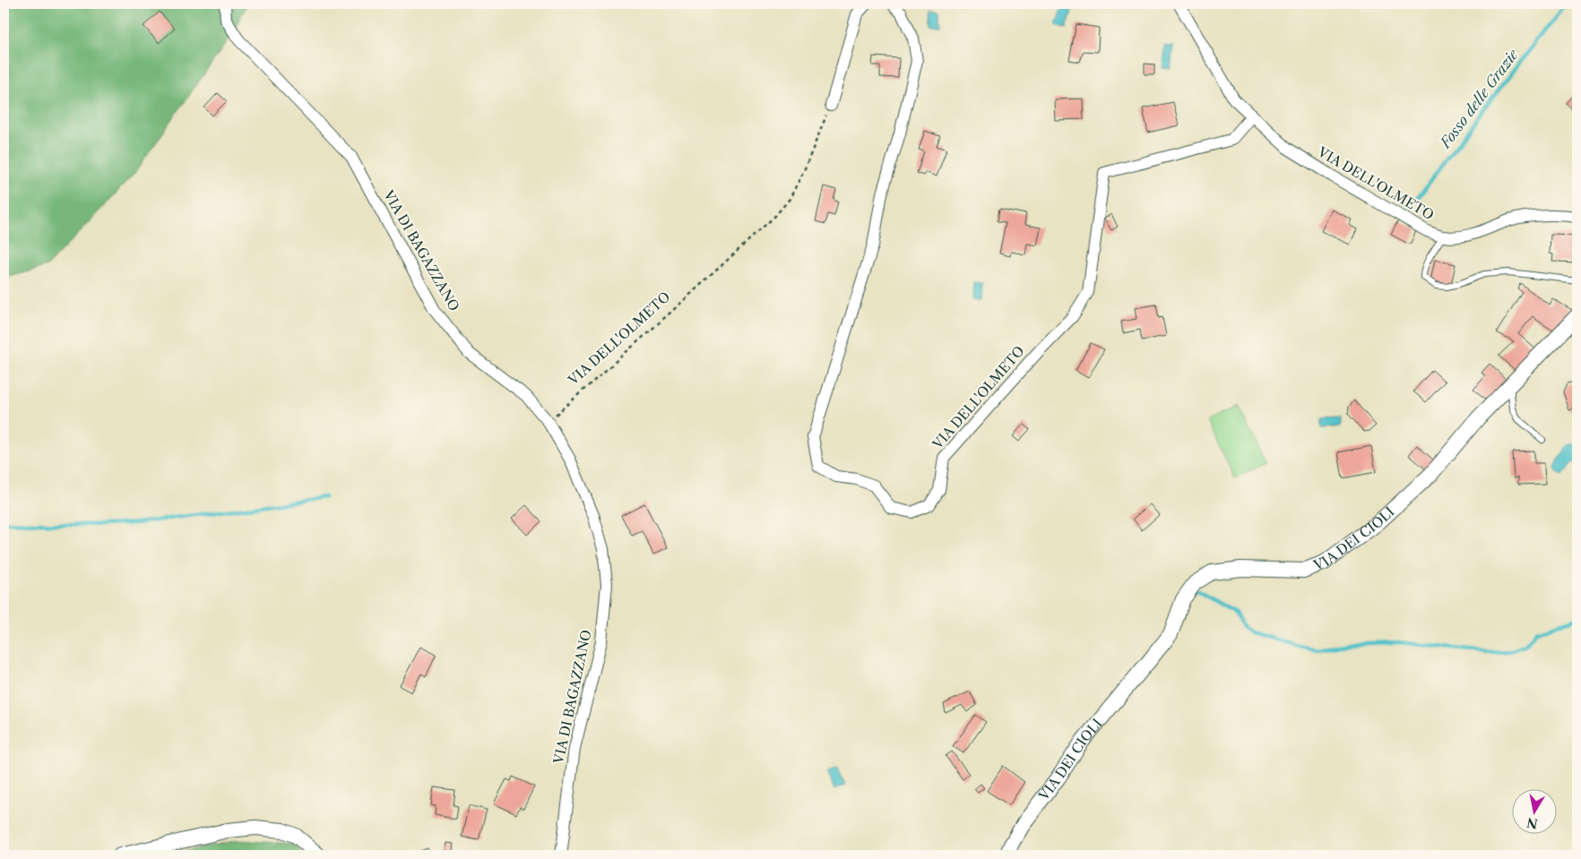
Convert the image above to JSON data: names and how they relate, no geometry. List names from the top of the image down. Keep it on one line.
{"streets":{"street":["VIA DELL'OLMETO","VIA DI BAGAZZANO","VIA DEI CIOLI"]},"crossings":[["VIA DELL'OLMETO","VIA DI BAGAZZANO"]],"water":["Fosso delle Grazie"],"north":"bottom"}
